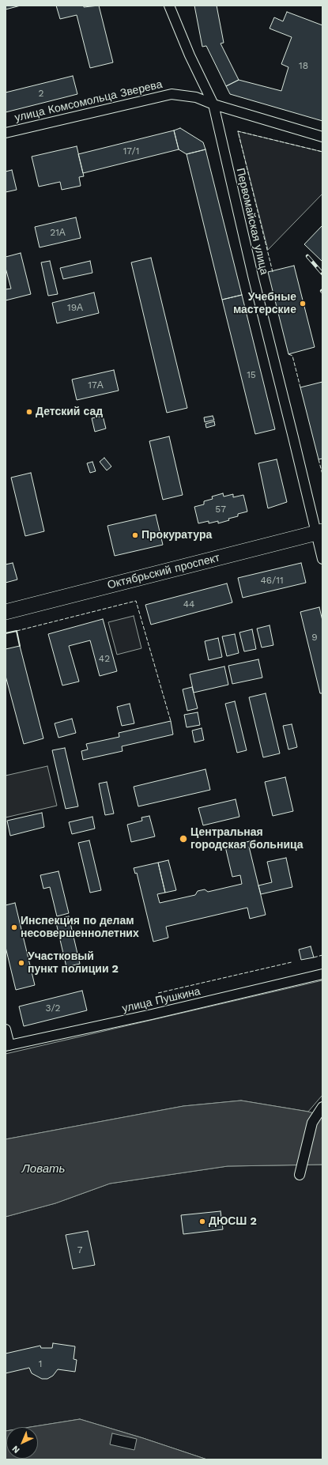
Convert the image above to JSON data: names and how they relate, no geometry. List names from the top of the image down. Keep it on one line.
{"streets":{"main road":["Октябрьский проспект"],"street":["улица Комсомольца Зверева","Первомайская улица","улица Пушкина"]},"crossings":[["улица Комсомольца Зверева","Первомайская улица"],["Первомайская улица","Октябрьский проспект"]],"water":["Ловать"],"places":["Учебные мастерские","Детский сад","Прокуратура","Центральная городская больница","Инспекция по делам несовершеннолетних","Участковый пункт полиции 2","ДЮСШ 2"],"house_numbers":["18","2","17/1","21А","19А","15","17А","57","46/11","44","9","42","3/2","7","1"],"north":"bottom left"}
